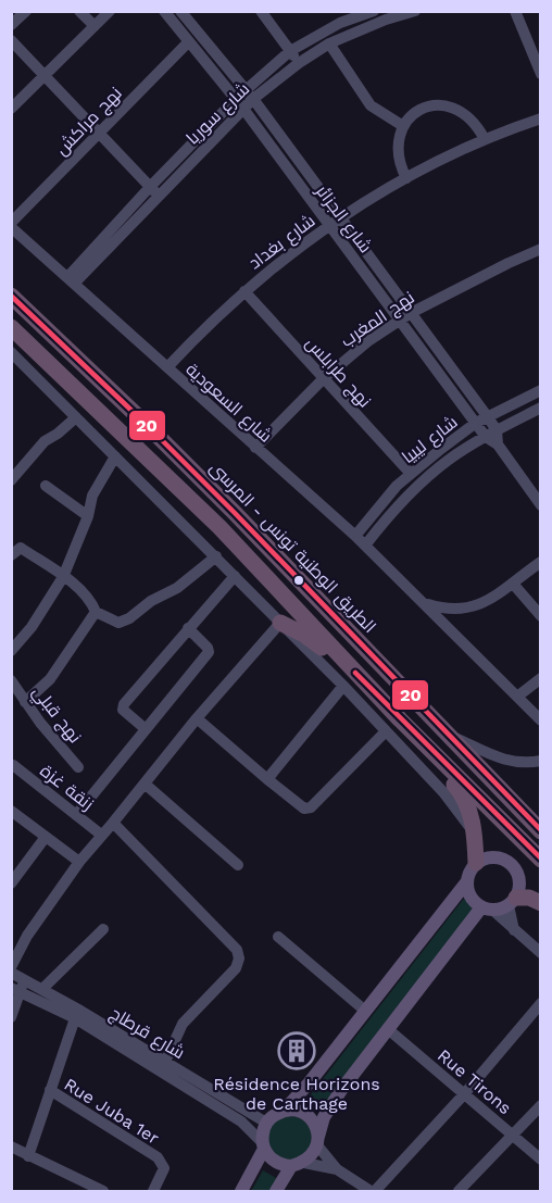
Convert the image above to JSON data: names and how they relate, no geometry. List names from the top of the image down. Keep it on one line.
{"streets":{"highway":["الطريق الوطنية تونس - المرسى"],"street":["شارع سوريا","نهج مراكش","شارع الجزائر","شارع بغداد","نهج المغرب","نهج طرابلس","شارع السعودية","شارع ليبيا","نهج قبلي","زنقة غزة","شارع قرطاج","Rue Tirons","Rue Juba 1er"]},"crossings":[["شارع سوريا","شارع الجزائر"],["شارع سوريا","شارع السعودية"],["نهج مراكش","شارع الجزائر"],["نهج مراكش","شارع السعودية"],["شارع الجزائر","شارع بغداد"],["شارع الجزائر","نهج المغرب"],["شارع الجزائر","شارع ليبيا"],["شارع بغداد","نهج طرابلس"],["شارع بغداد","شارع السعودية"],["نهج المغرب","نهج طرابلس"],["نهج المغرب","شارع السعودية"],["نهج طرابلس","شارع ليبيا"],["شارع السعودية","شارع ليبيا"]],"places":{"building":["Résidence Horizons de Carthage"]},"lines":["transit line 20"]}
